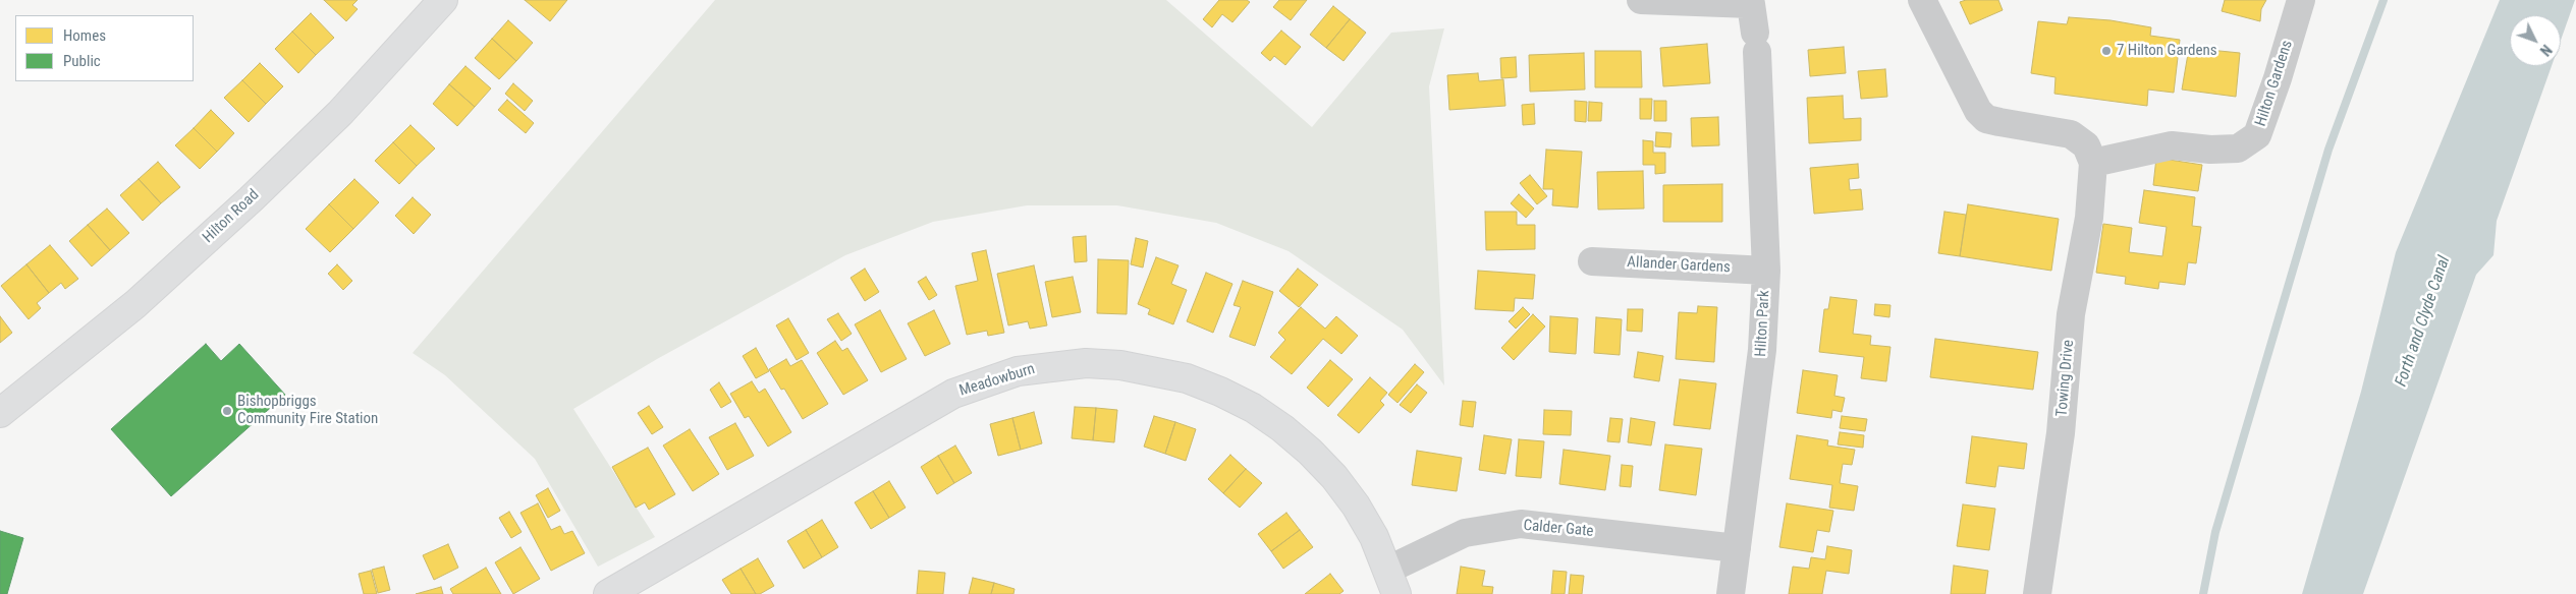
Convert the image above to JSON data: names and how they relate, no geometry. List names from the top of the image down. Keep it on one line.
{"streets":{"street":["Hilton Gardens","Hilton Road","Allander Gardens","Hilton Park","Towing Drive","Meadowburn","Calder Gate"]},"crossings":[["Hilton Gardens","Towing Drive"],["Allander Gardens","Hilton Park"],["Hilton Park","Calder Gate"],["Meadowburn","Calder Gate"]],"water":["Forth and Clyde Canal"],"places":["7 Hilton Gardens","Bishopbriggs Community Fire Station"],"legend":["Homes","Public"],"north":"bottom right"}
